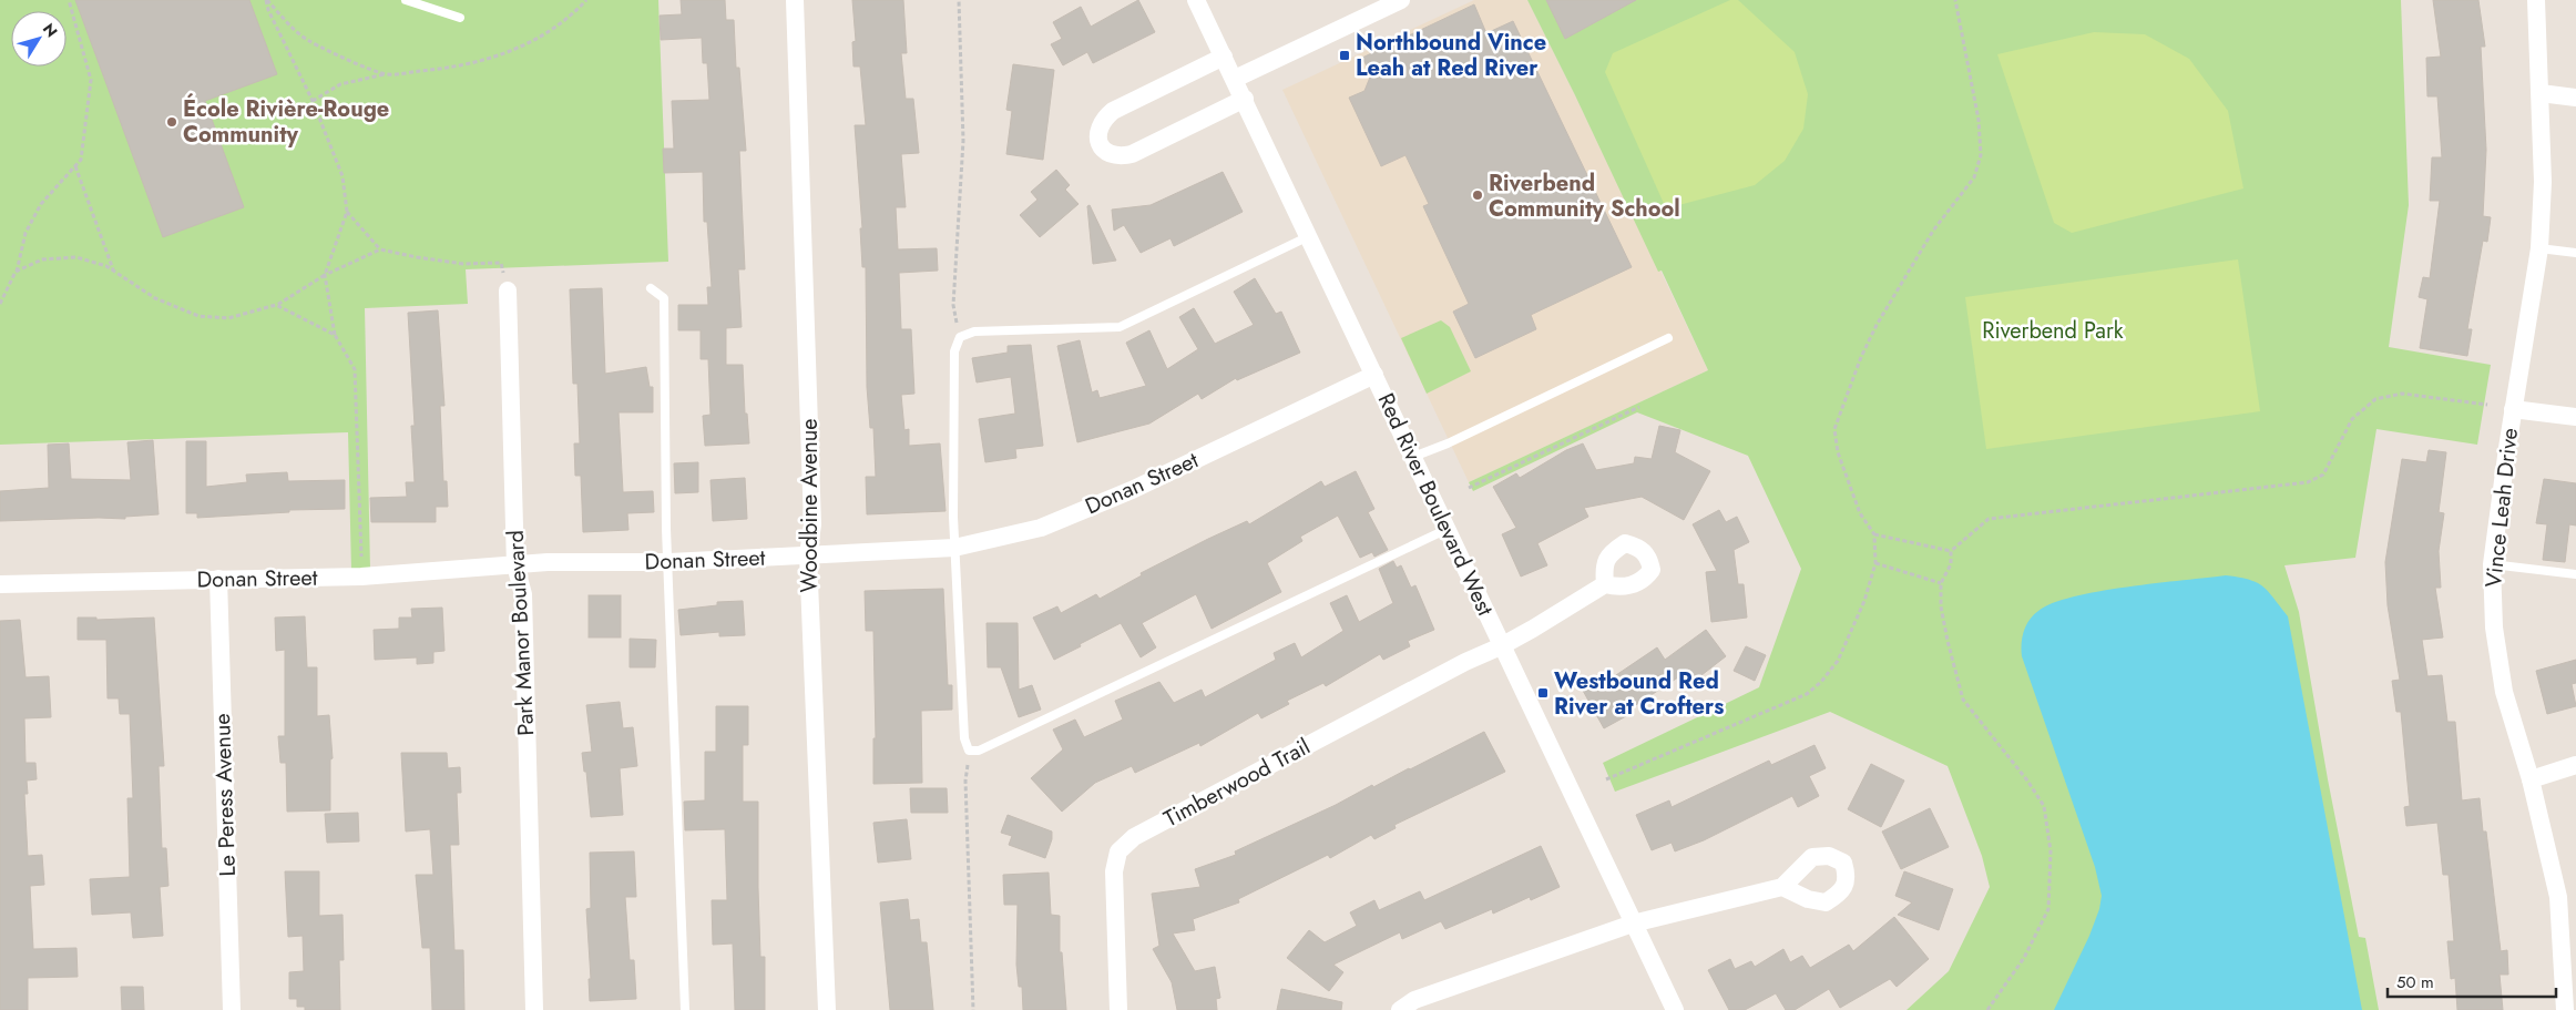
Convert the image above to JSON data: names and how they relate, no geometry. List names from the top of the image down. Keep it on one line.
{"streets":{"street":["Donan Street","Red River Boulevard West","Woodbine Avenue","Vince Leah Drive","Park Manor Boulevard","Timberwood Trail","Le Peress Avenue"]},"crossings":[["Donan Street","Red River Boulevard West"],["Donan Street","Woodbine Avenue"],["Donan Street","Park Manor Boulevard"],["Donan Street","Le Peress Avenue"],["Red River Boulevard West","Timberwood Trail"]],"parks":["Riverbend Park"],"places":{"transit":["Northbound Vince Leah at Red River","Westbound Red River at Crofters"],"other":["École Rivière-Rouge Community","Riverbend Community School"]},"scale_bar":"50 m","north":"top right"}
